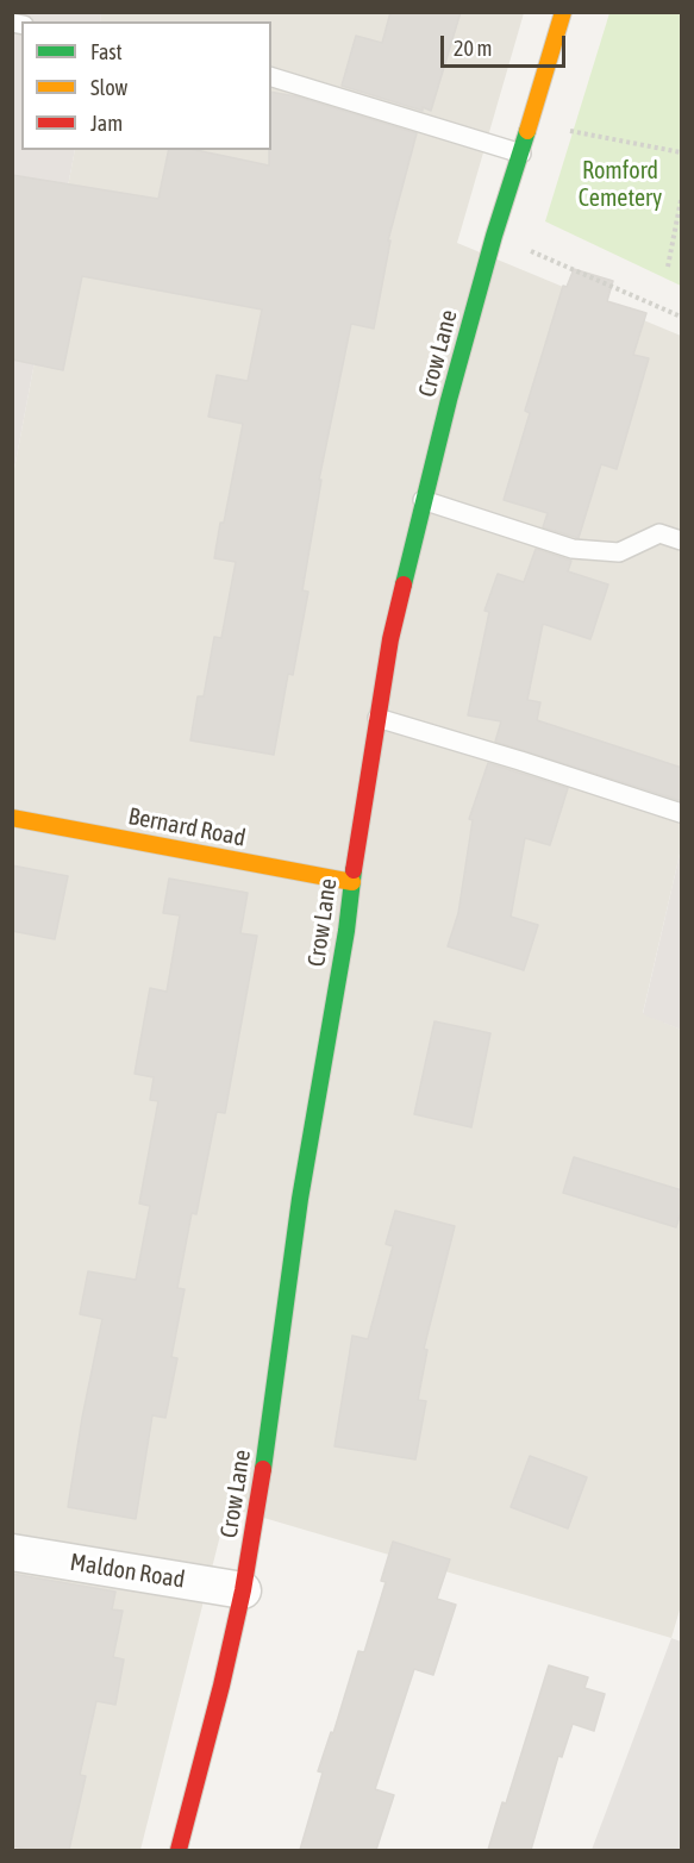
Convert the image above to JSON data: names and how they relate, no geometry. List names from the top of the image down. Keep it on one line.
{"streets":{"street":["Crow Lane","Bernard Road","Maldon Road"]},"crossings":[["Crow Lane","Bernard Road"],["Crow Lane","Maldon Road"]],"parks":["Romford Cemetery"],"legend":["Fast","Slow","Jam"],"scale_bar":"20 m"}
